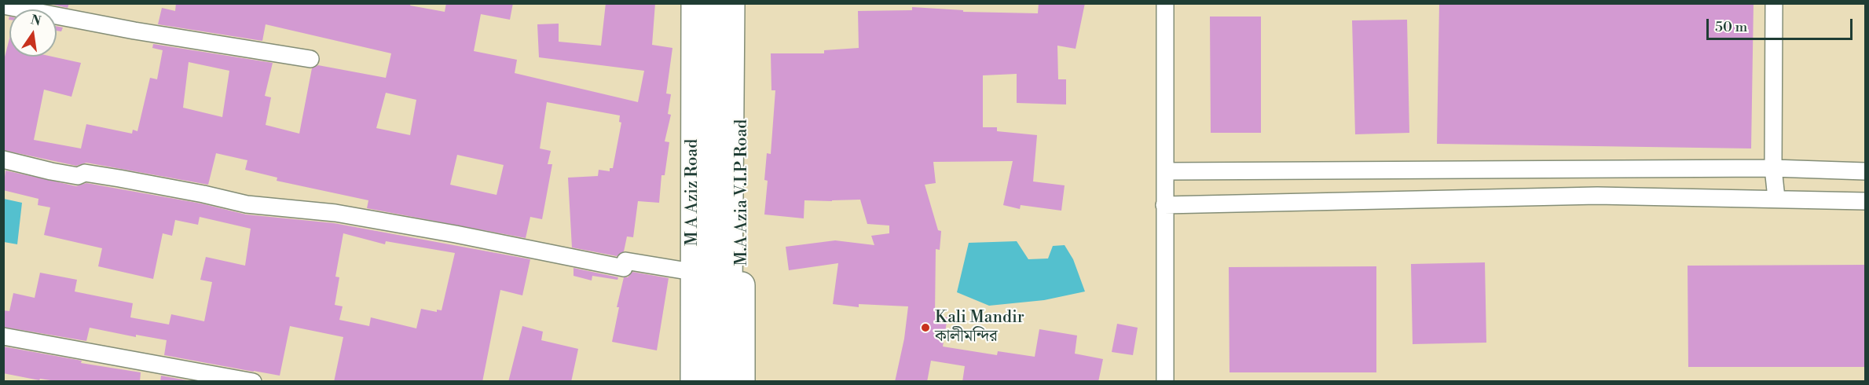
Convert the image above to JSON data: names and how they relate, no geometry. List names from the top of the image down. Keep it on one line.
{"streets":{"main road":["M A Aziz Road","M.A Azia V.I.P Road"]},"places":["Kali Mandir কালীমন্দির"],"scale_bar":"50 m","north":"top"}
